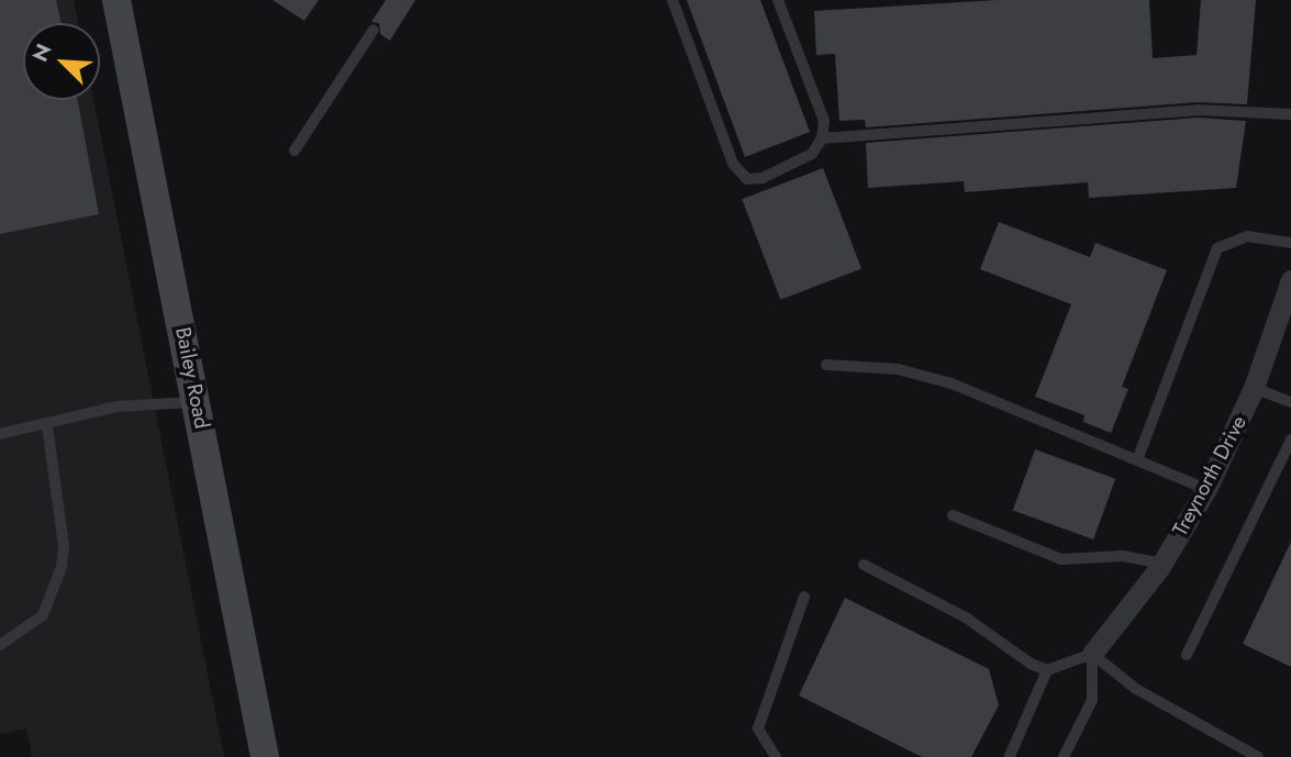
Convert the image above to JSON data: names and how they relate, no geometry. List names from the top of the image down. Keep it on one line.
{"streets":{"street":["Bailey Road","Treynorth Drive"]},"north":"top left"}
